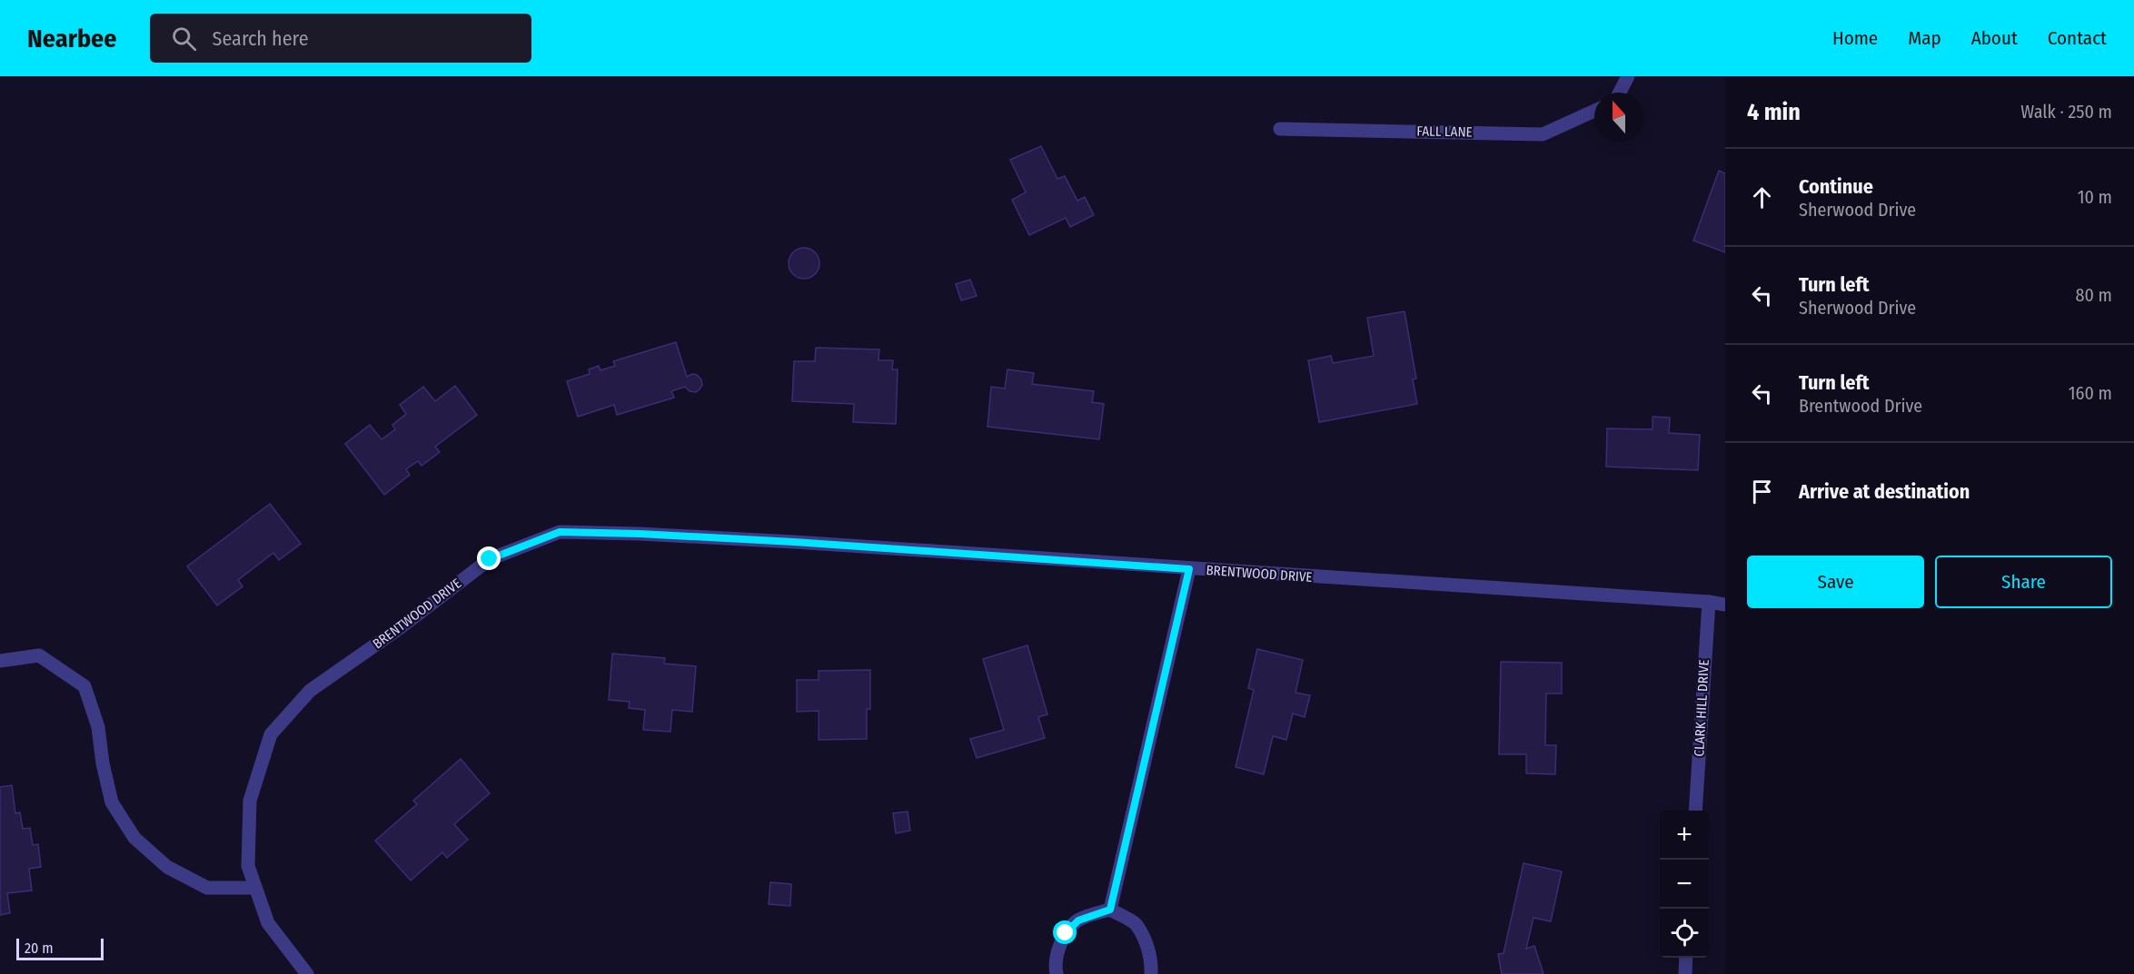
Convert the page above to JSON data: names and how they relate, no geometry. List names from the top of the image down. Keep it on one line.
{"streets":{"street":["FALL LANE","BRENTWOOD DRIVE","CLARK HILL DRIVE"]},"crossings":[["BRENTWOOD DRIVE","CLARK HILL DRIVE"]],"scale_bar":"20 m","north":"top","page":{"header":"Nearbee","search":"Search here","nav":["Home","Map","About","Contact"],"heading":["4 min","Walk · 250 m"],"list":[["Continue","Sherwood Drive","10 m"],["Turn left","Sherwood Drive","80 m"],["Turn left","Brentwood Drive","160 m"],"Arrive at destination"],"buttons":["Save","Share"],"map_buttons":["+","−"],"scale":"20 m"}}
